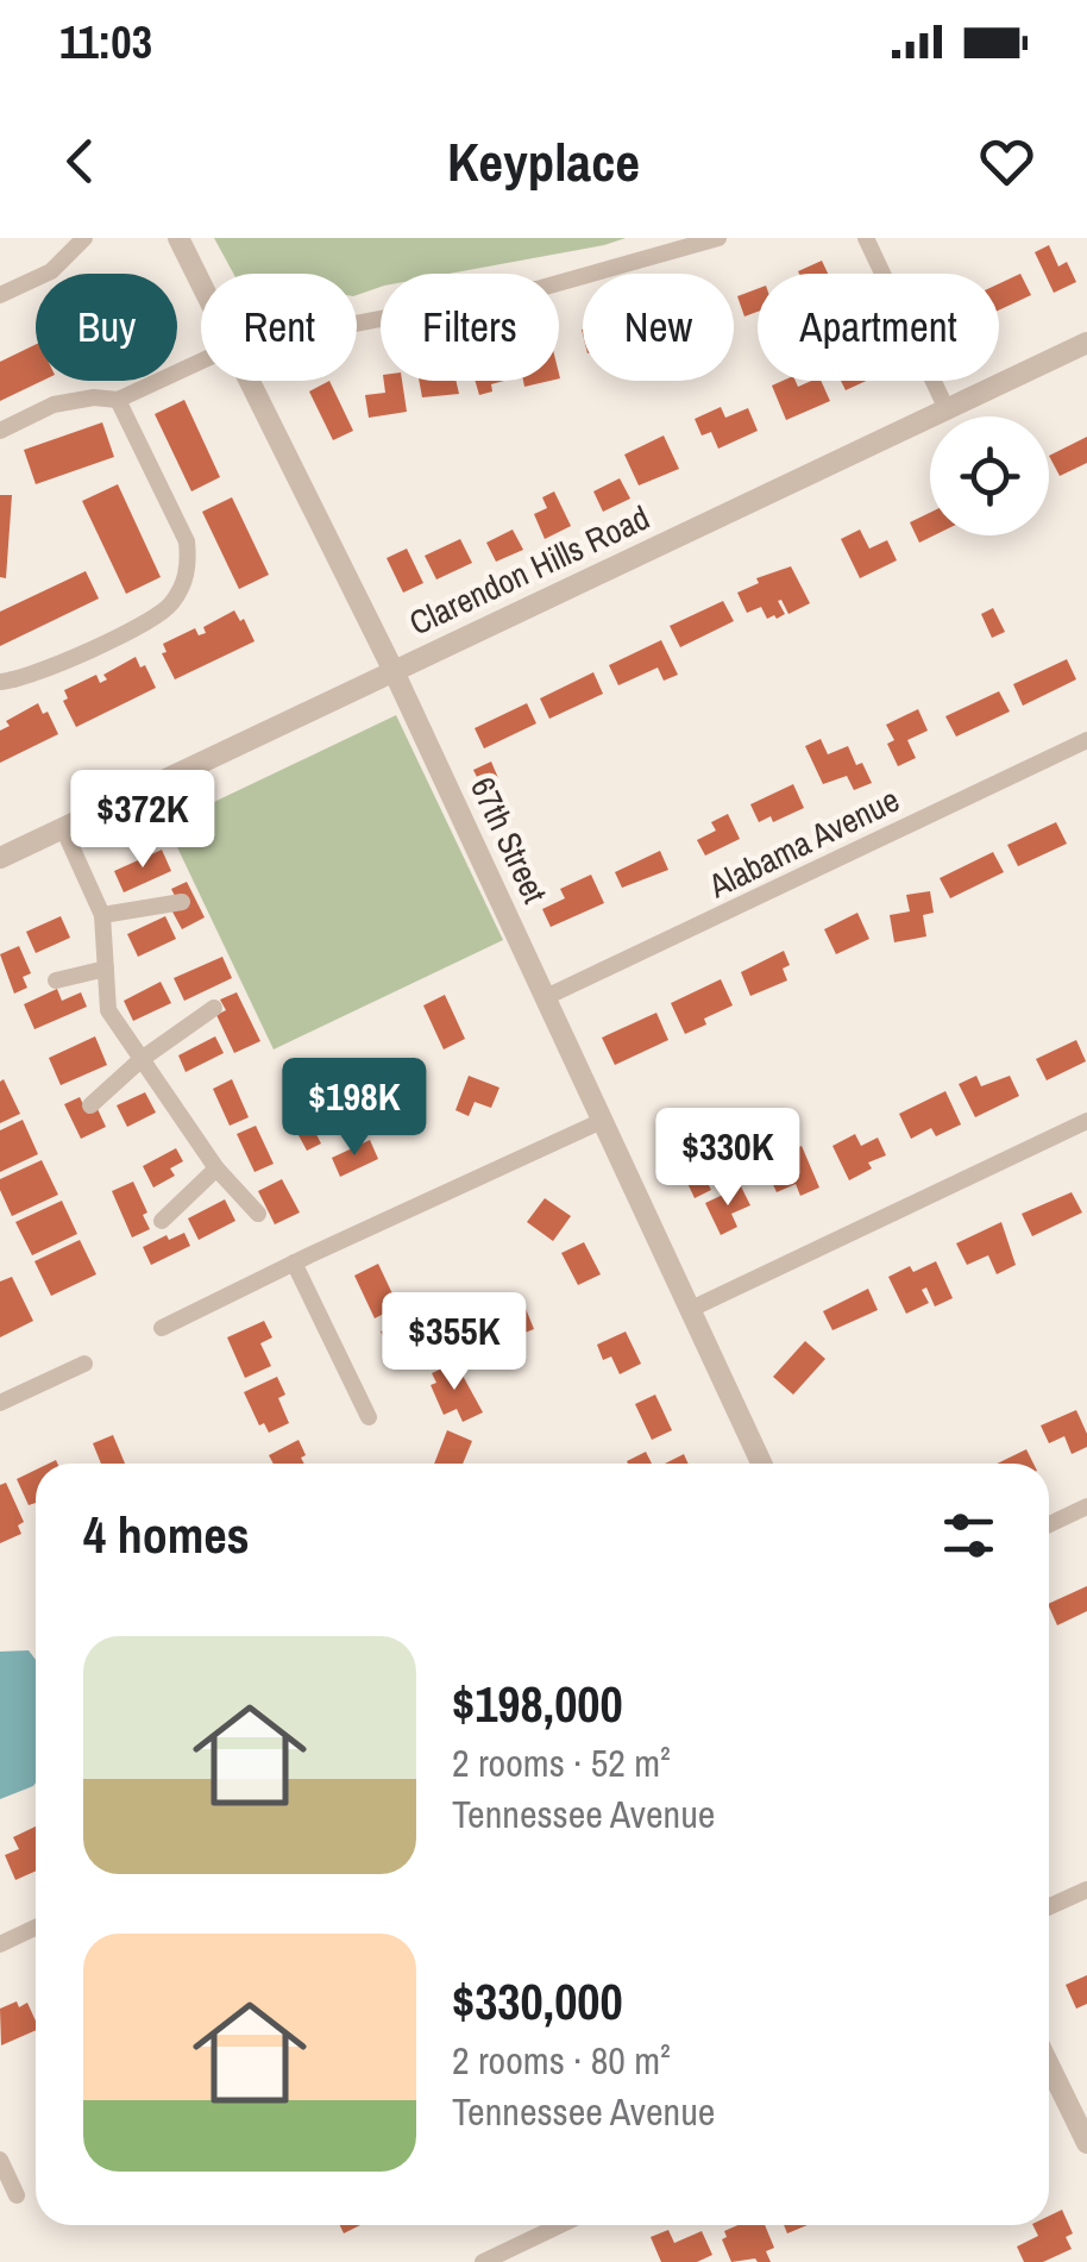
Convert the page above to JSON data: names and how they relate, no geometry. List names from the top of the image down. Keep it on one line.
{"streets":{"street":["Clarendon Hills Road","67th Street","Alabama Avenue"]},"crossings":[["Clarendon Hills Road","67th Street"],["67th Street","Alabama Avenue"]],"page":{"status":"11:03","header":"Keyplace","chip":["Buy","Rent","Filters","New","Apartment"],"price":["$372K","$198K","$330K","$355K"],"heading":"4 homes","list":[{"name":"$198,000","note":"2 rooms · 52 m² · Tennessee Avenue"},{"name":"$330,000","note":"2 rooms · 80 m² · Tennessee Avenue"}]}}
